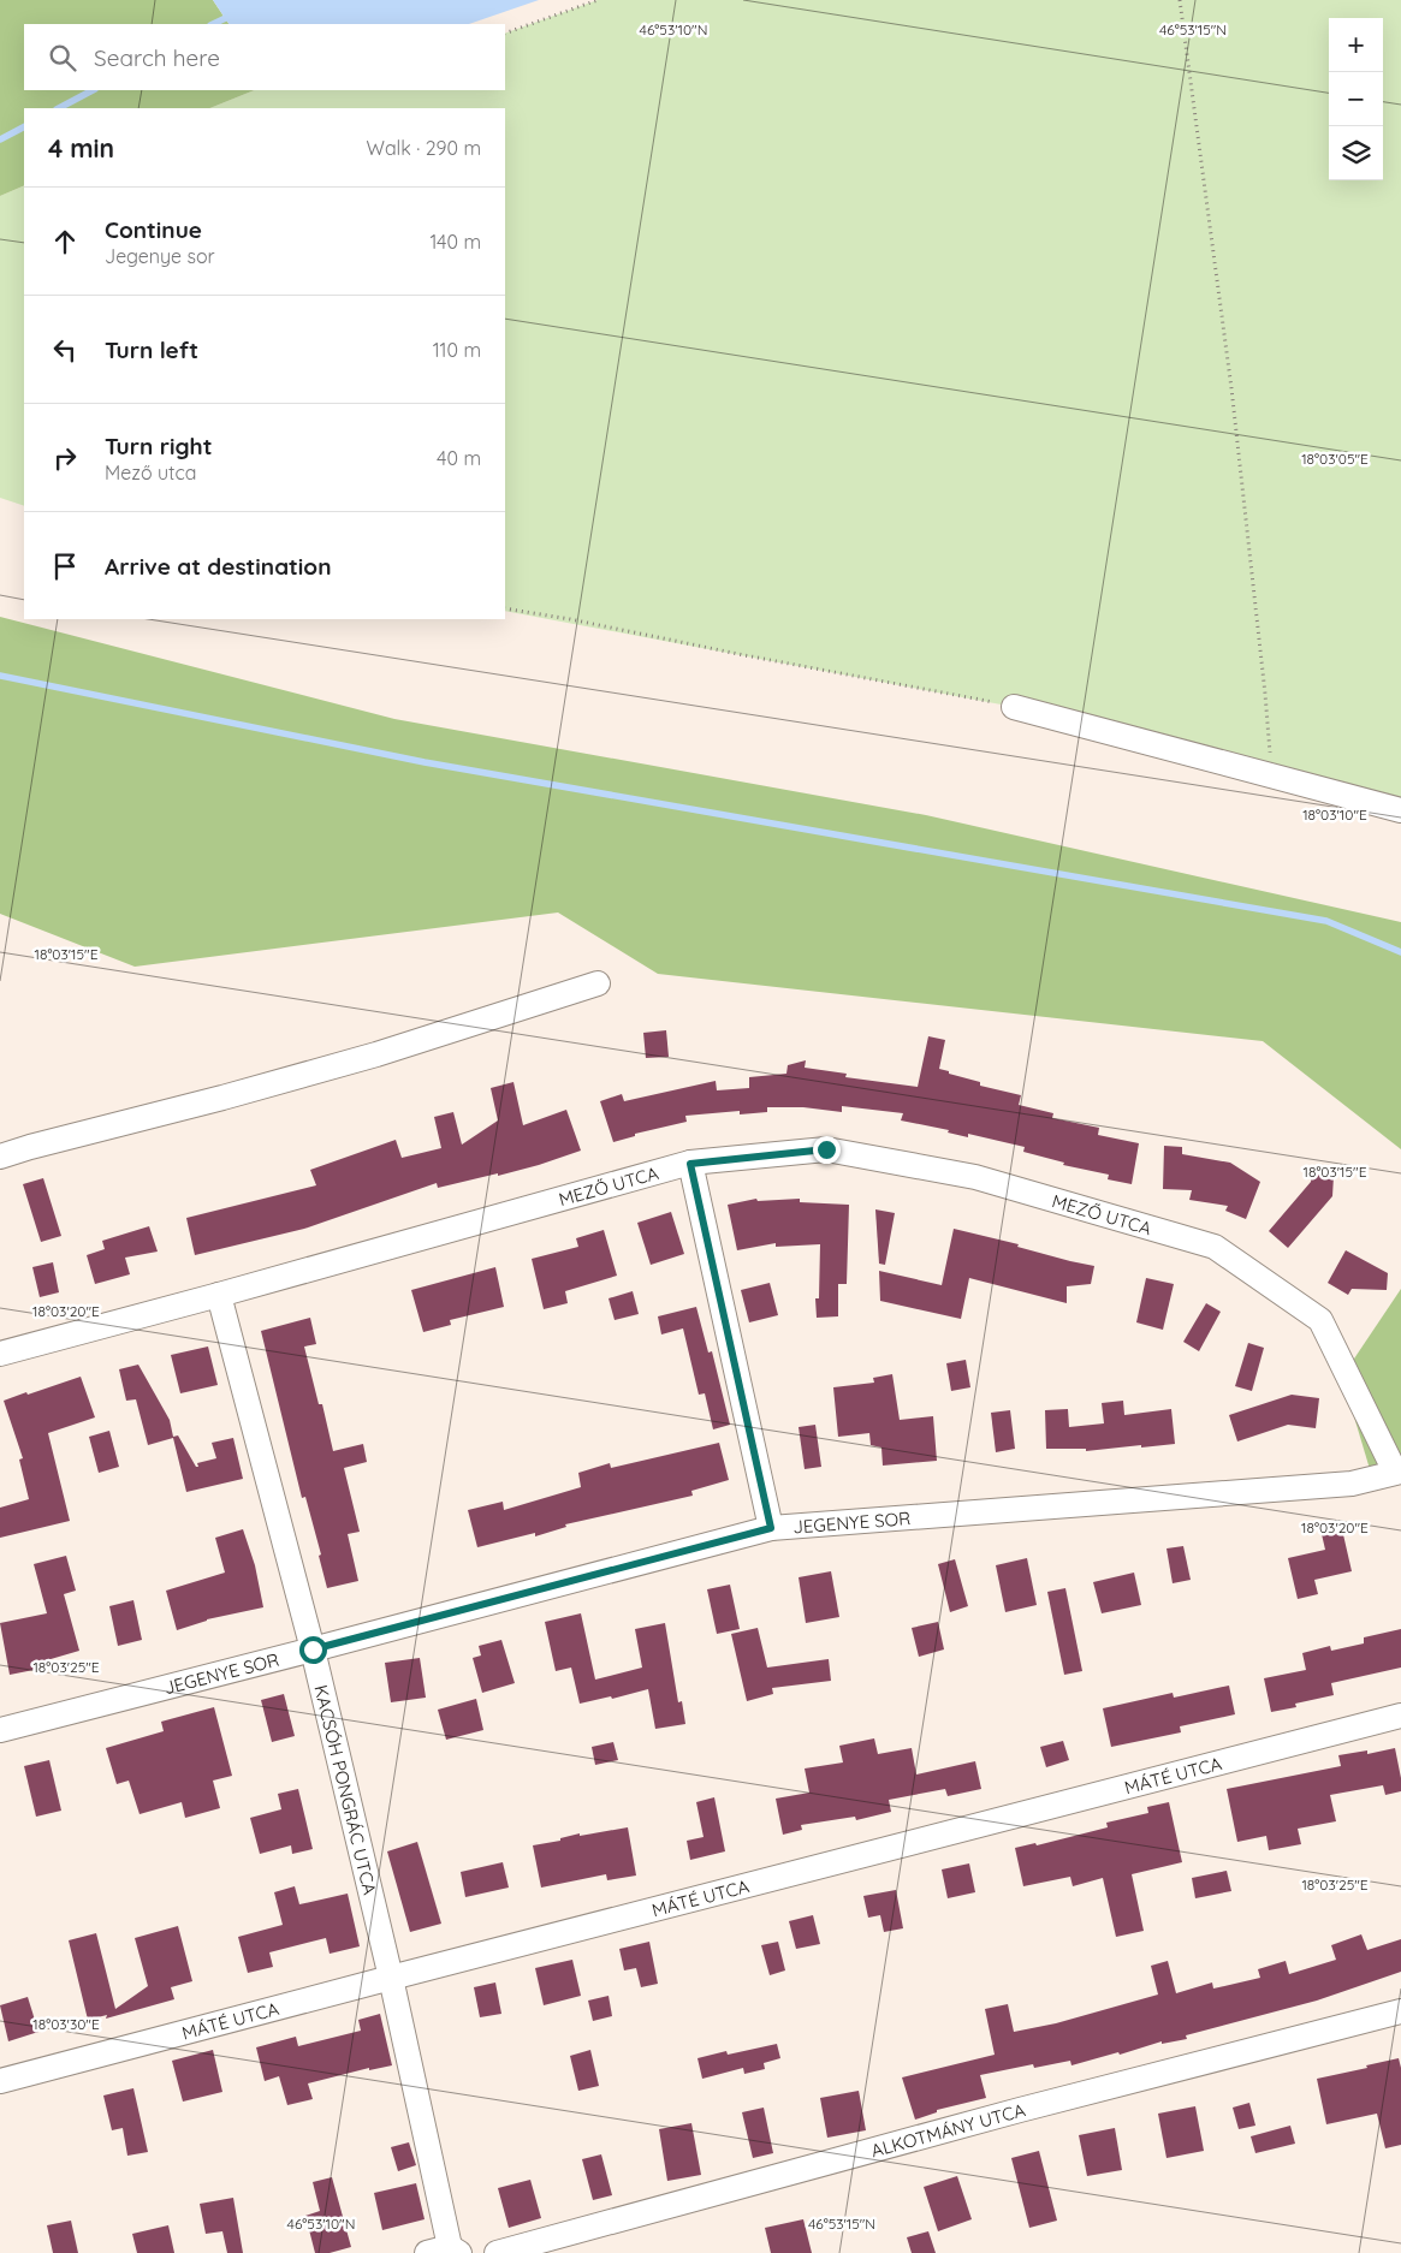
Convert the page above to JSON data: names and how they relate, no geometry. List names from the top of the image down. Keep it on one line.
{"streets":{"street":["MEZŐ UTCA","JEGENYE SOR","MÁTÉ UTCA","KACSÓH PONGRÁC UTCA","ALKOTMÁNY UTCA"]},"crossings":[["MEZŐ UTCA","JEGENYE SOR"],["MEZŐ UTCA","KACSÓH PONGRÁC UTCA"],["JEGENYE SOR","KACSÓH PONGRÁC UTCA"],["MÁTÉ UTCA","KACSÓH PONGRÁC UTCA"]],"page":{"map_buttons":["+","−"],"search":"Search here","heading":["4 min","Walk · 290 m"],"list":[["Continue","Jegenye sor","140 m"],["Turn left","110 m"],["Turn right","Mező utca","40 m"],"Arrive at destination"]},"coordinates":["46°53'10\"N","46°53'15\"N","18°03'05\"E","18°03'10\"E","18°03'15\"E","18°03'20\"E","18°03'25\"E","18°03'30\"E"]}
